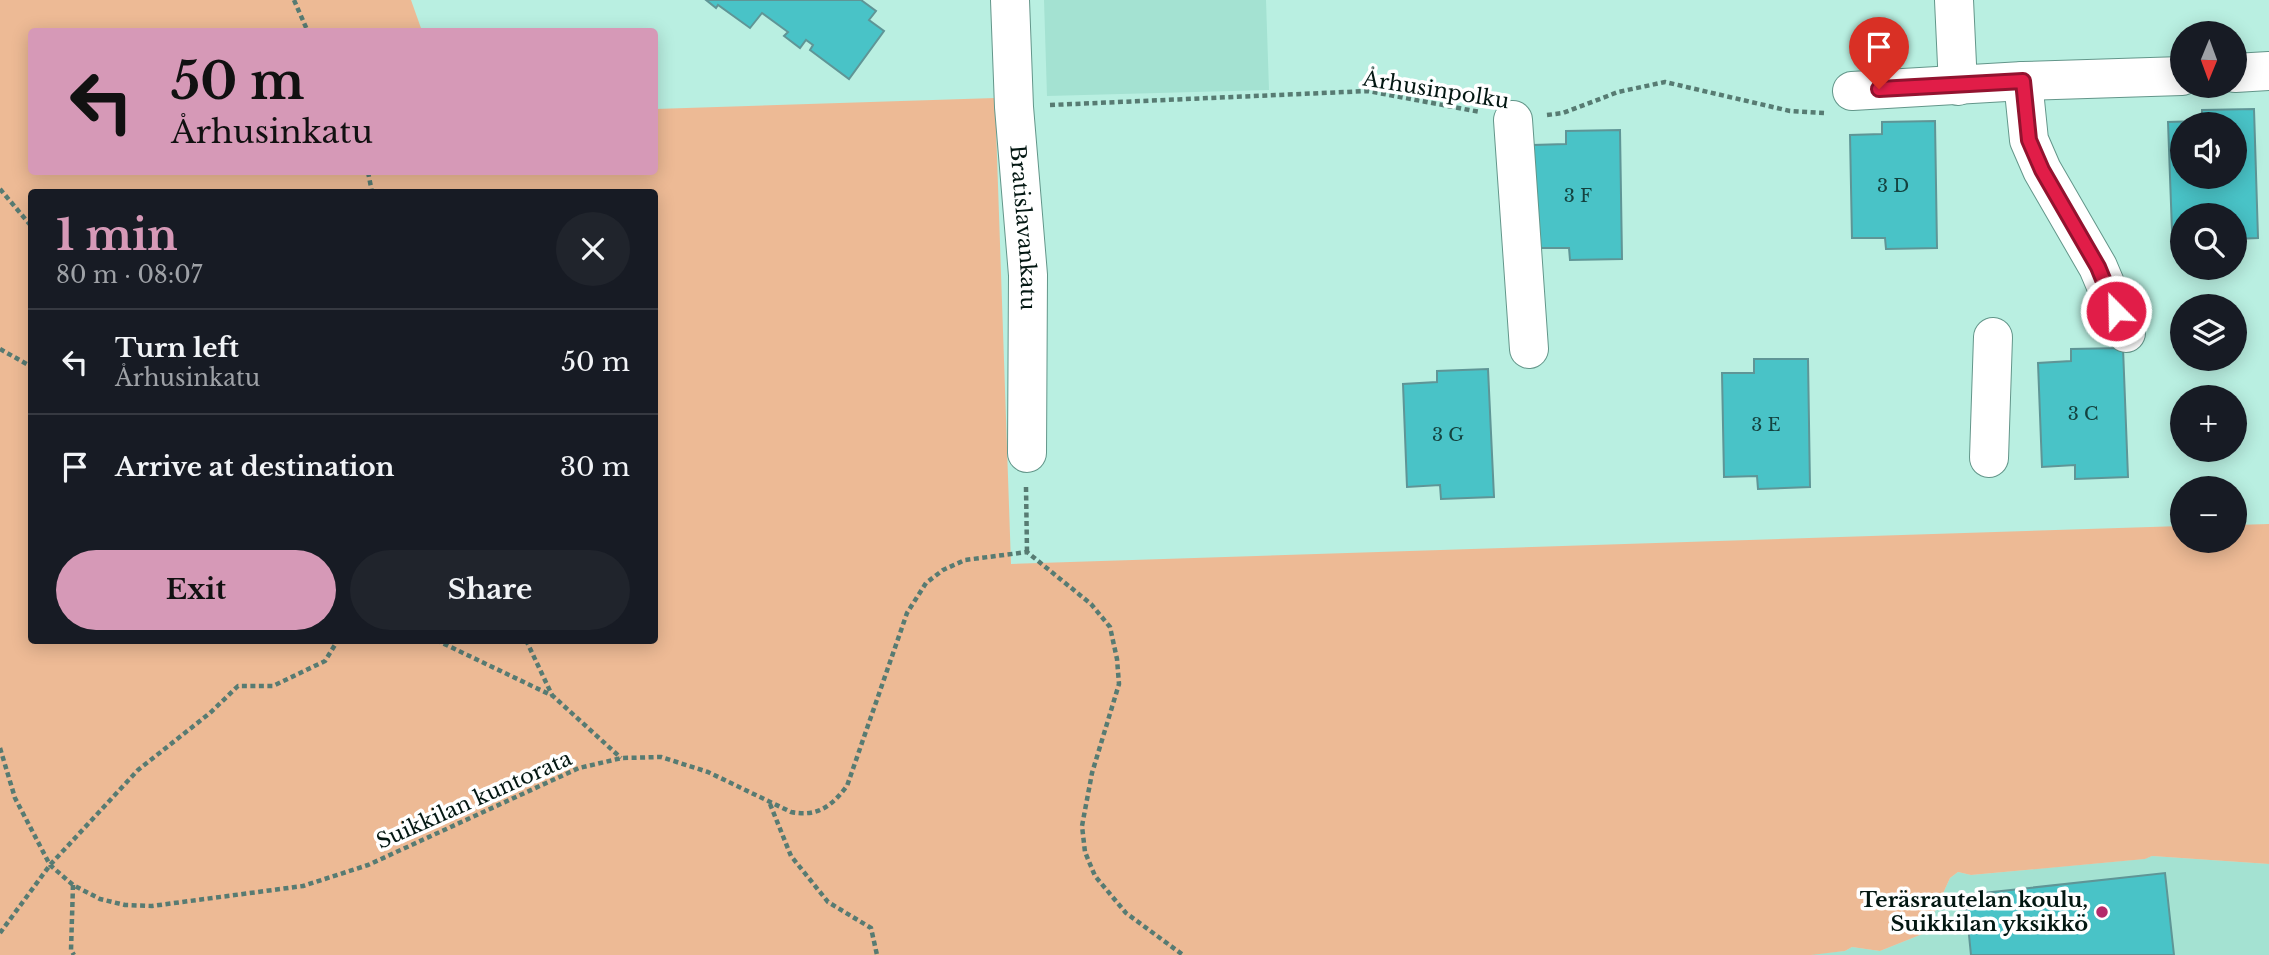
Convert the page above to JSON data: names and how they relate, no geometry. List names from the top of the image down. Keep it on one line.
{"streets":{"street":["Bratislavankatu"],"path":["Århusinpolku","Suikkilan kuntorata"]},"crossings":[["Århusinpolku","Bratislavankatu"]],"places":["Teräsrautelan koulu, Suikkilan yksikkö"],"house_numbers":["3 D","3 F","3 C","3 E","3 G"],"north":"bottom","page":{"map_buttons":["+","−"],"turn":["50 m","Århusinkatu"],"heading":["1 min","80 m · 08:07"],"list":[{"name":"Turn left","note":"Århusinkatu","value":"50 m"},{"name":"Arrive at destination","value":"30 m"}],"buttons":["Exit","Share"]}}
